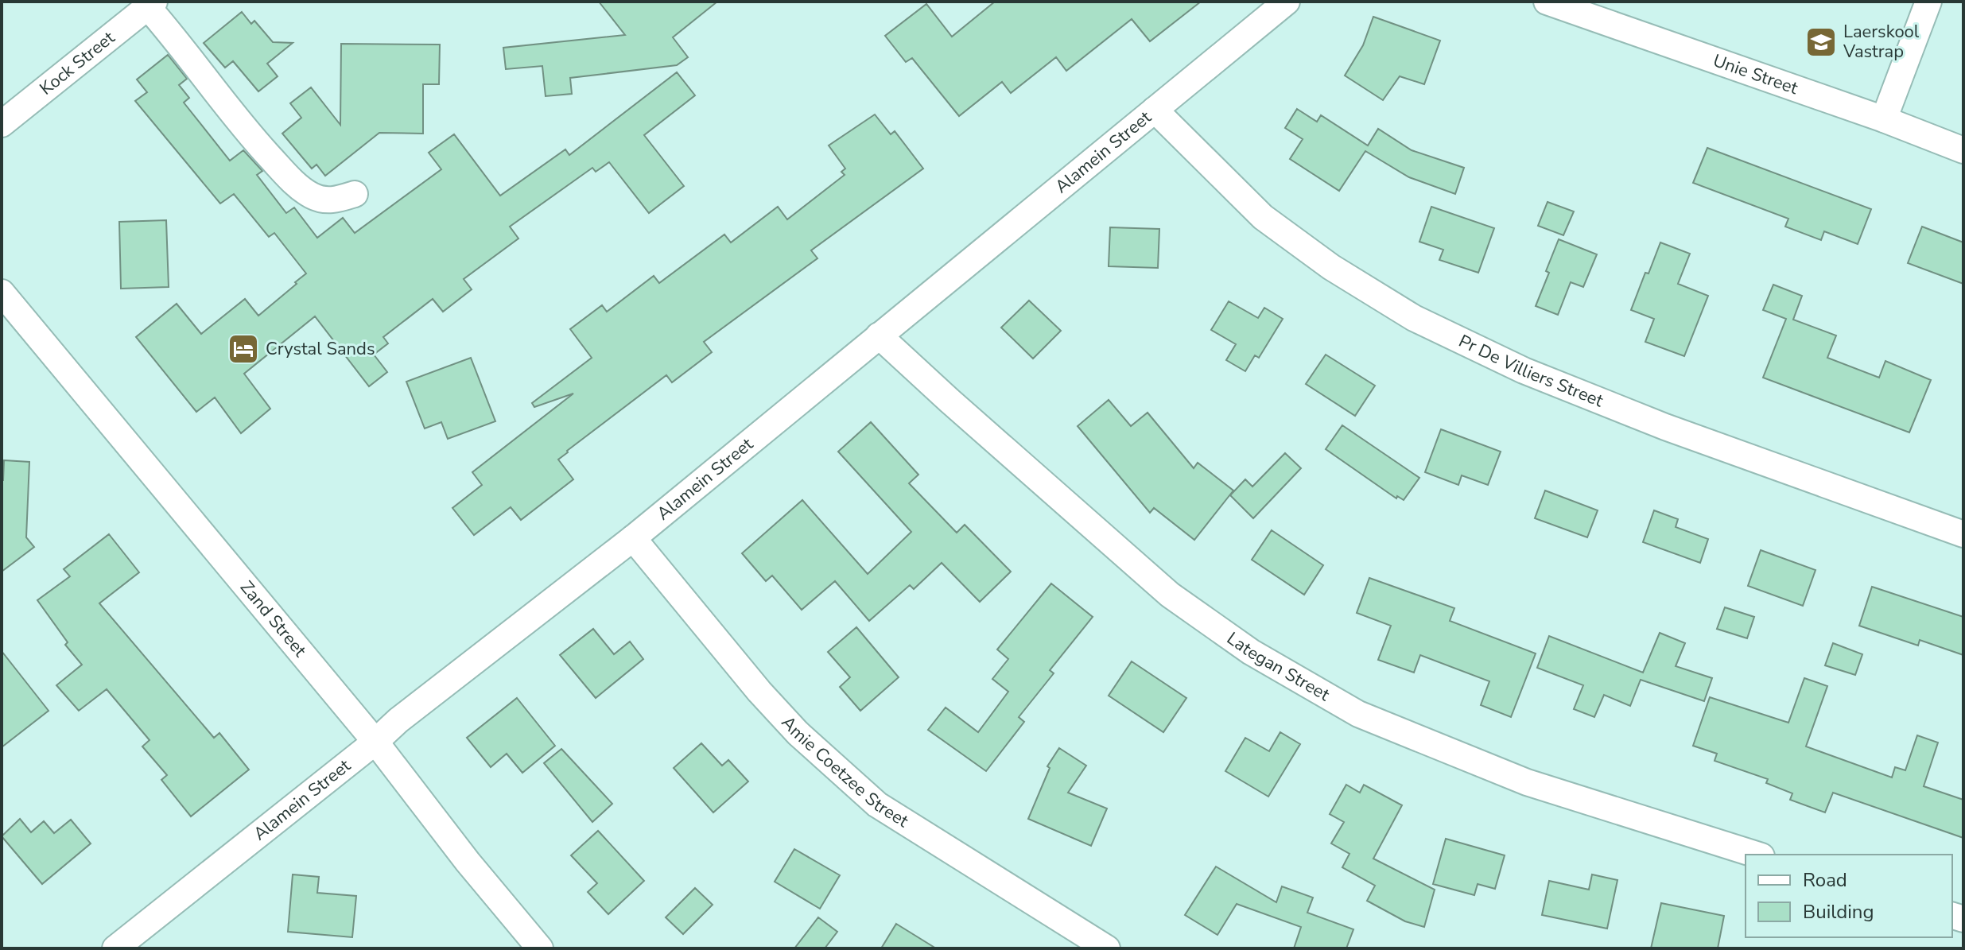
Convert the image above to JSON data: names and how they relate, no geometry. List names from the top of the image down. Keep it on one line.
{"streets":{"street":["Kock Street","Unie Street","Alamein Street","Pr De Villiers Street","Zand Street","Lategan Street","Amie Coetzee Street"]},"crossings":[["Alamein Street","Pr De Villiers Street"],["Alamein Street","Zand Street"],["Alamein Street","Lategan Street"],["Alamein Street","Amie Coetzee Street"]],"places":{"school or university":["Laerskool Vastrap"],"hotel":["Crystal Sands"]},"legend":["Road","Building"]}
